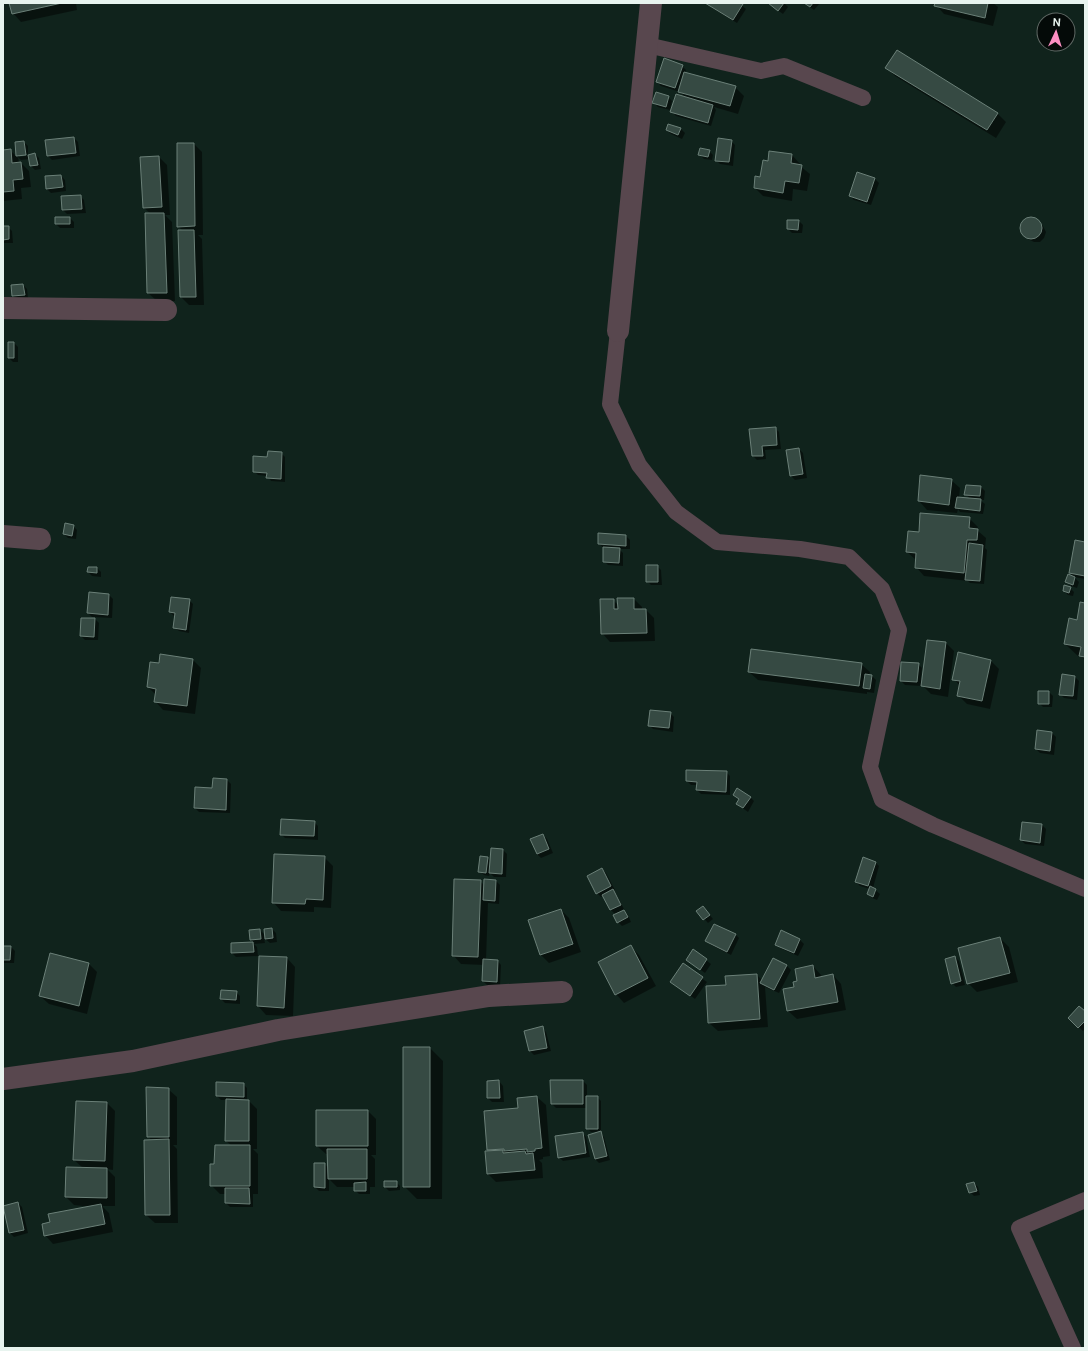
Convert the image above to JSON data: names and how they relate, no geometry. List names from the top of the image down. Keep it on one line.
{"north":"top"}
